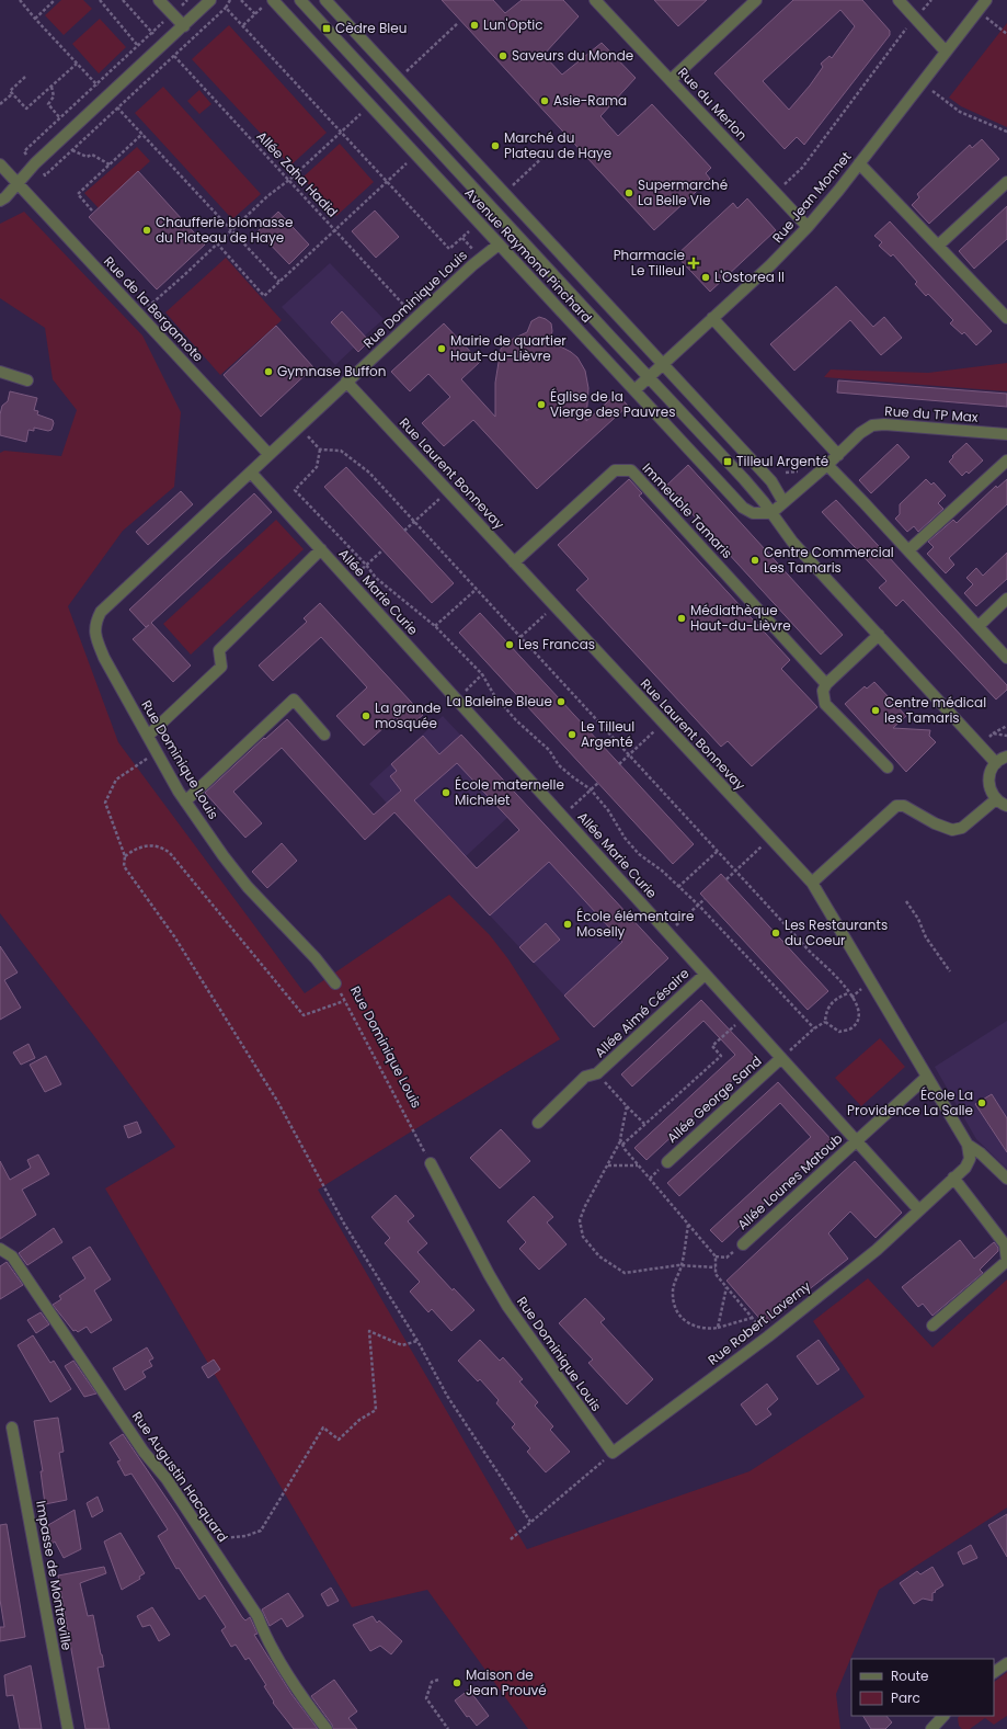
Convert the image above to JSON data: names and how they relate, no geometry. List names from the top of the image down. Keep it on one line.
{"streets":{"street":["Rue du Merlon","Rue Jean Monnet","Avenue Raymond Pinchard","Rue Dominique Louis","Rue de la Bergamote","Rue du TP Max","Rue Laurent Bonnevay","Immeuble Tamaris","Allée Marie Curie","Allée Aimé Césaire","Allée George Sand","Allée Lounes Matoub","Rue Robert Laverny","Rue Augustin Hacquard","Impasse de Montreville"],"path":["Allée Zaha Hadid"]},"crossings":[["Rue du Merlon","Rue Jean Monnet"],["Allée Zaha Hadid","Rue Dominique Louis"],["Rue Jean Monnet","Avenue Raymond Pinchard"],["Avenue Raymond Pinchard","Rue Dominique Louis"],["Avenue Raymond Pinchard","Rue du TP Max"],["Rue Dominique Louis","Rue de la Bergamote"],["Rue Dominique Louis","Rue Laurent Bonnevay"],["Rue Dominique Louis","Allée Marie Curie"],["Rue Dominique Louis","Rue Robert Laverny"],["Rue Laurent Bonnevay","Immeuble Tamaris"],["Rue Laurent Bonnevay","Allée Lounes Matoub"],["Rue Laurent Bonnevay","Rue Robert Laverny"],["Allée Marie Curie","Allée Aimé Césaire"],["Allée Marie Curie","Allée George Sand"],["Allée Marie Curie","Allée Lounes Matoub"],["Allée Marie Curie","Rue Robert Laverny"]],"places":{"other":["Lun'Optic","Saveurs du Monde","Asie-Rama","Marché du Plateau de Haye","Supermarché La Belle Vie","Chaufferie biomasse du Plateau de Haye","L'Ostorea II","Mairie de quartier Haut-du-Lièvre","Gymnase Buffon","Église de la Vierge des Pauvres","Centre Commercial Les Tamaris","Médiathèque Haut-du-Lièvre","Les Francas","La Baleine Bleue","Centre médical les Tamaris","La grande mosquée","Le Tilleul Argenté","École maternelle Michelet","École élémentaire Moselly","Les Restaurants du Coeur","École La Providence La Salle","Maison de Jean Prouvé"],"transit":["Cèdre Bleu","Tilleul Argenté"],"health":["Pharmacie Le Tilleul"]},"legend":["Route","Parc"]}
